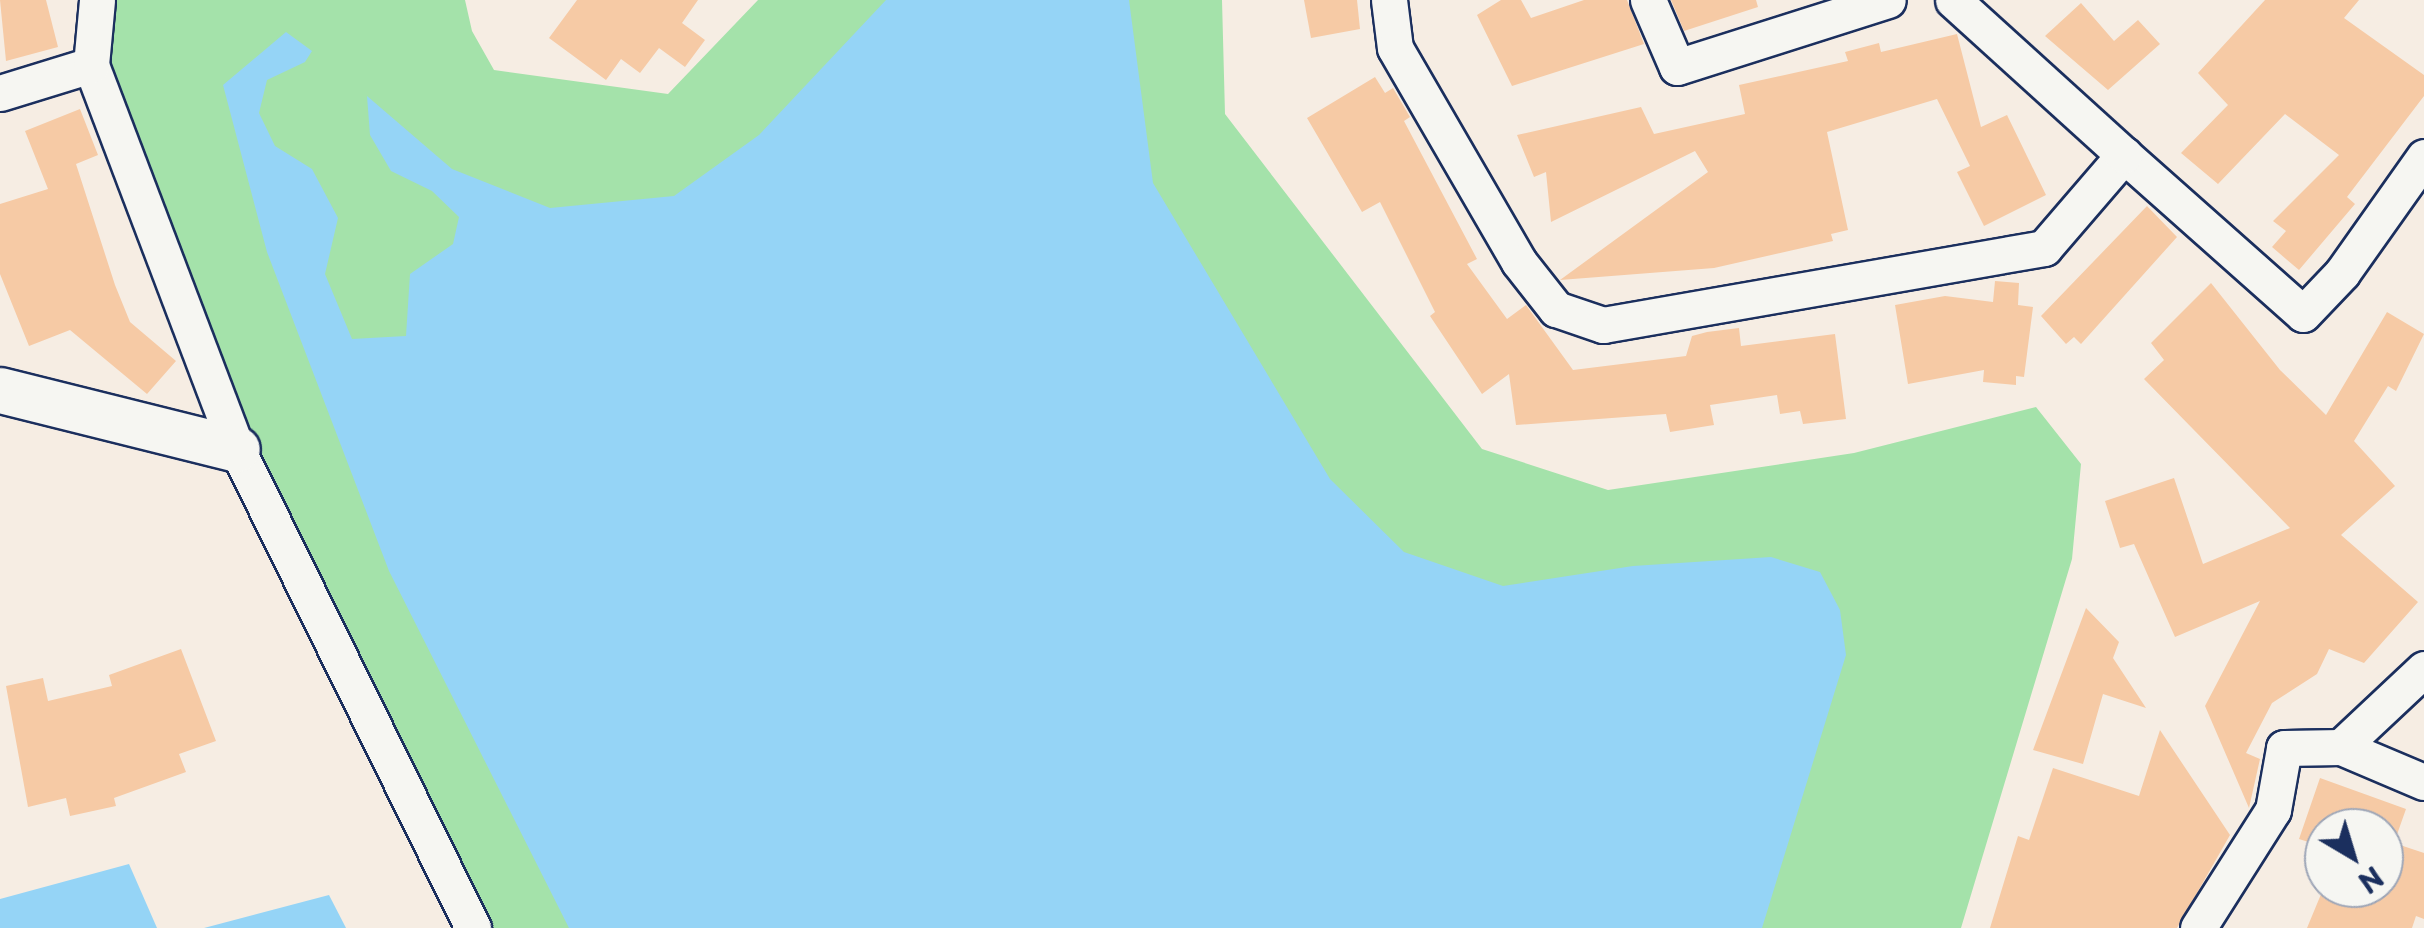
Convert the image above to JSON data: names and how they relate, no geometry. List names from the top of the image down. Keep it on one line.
{"north":"bottom right"}
